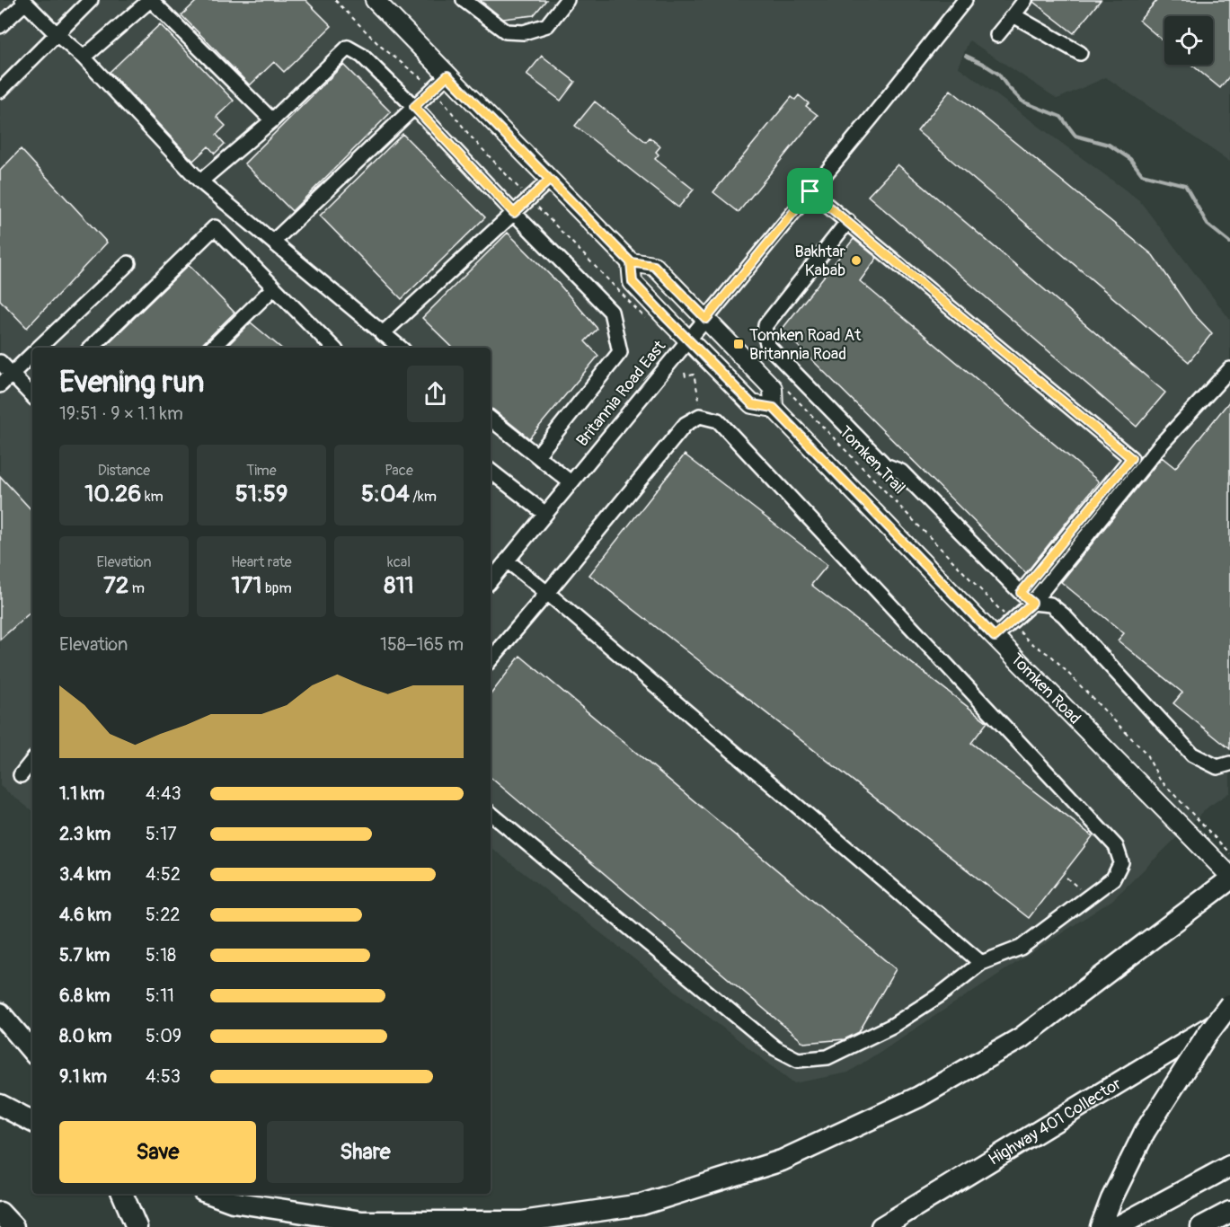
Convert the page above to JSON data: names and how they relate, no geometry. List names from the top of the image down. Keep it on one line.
{"streets":{"highway":["Highway 401 Collector"],"main road":["Tomken Road"],"street":["Britannia Road East"],"path":["Tomken Trail"]},"places":{"other":["Bakhtar Kabab"],"transit":["Tomken Road At Britannia Road"]},"page":{"heading":["Evening run","19:51 · 9 × 1.1 km"],"stats":[["Distance","10.26 km"],["Time","51:59"],["Pace","5:04 /km"],["Elevation","72 m"],["Heart rate","171 bpm"],["kcal","811"]],"chart":["Elevation","158–165 m"],"list":[{"name":"1.1 km","note":"4:43"},{"name":"2.3 km","note":"5:17"},{"name":"3.4 km","note":"4:52"},{"name":"4.6 km","note":"5:22"},{"name":"5.7 km","note":"5:18"},{"name":"6.8 km","note":"5:11"},{"name":"8.0 km","note":"5:09"},{"name":"9.1 km","note":"4:53"}],"buttons":["Save","Share"]}}
